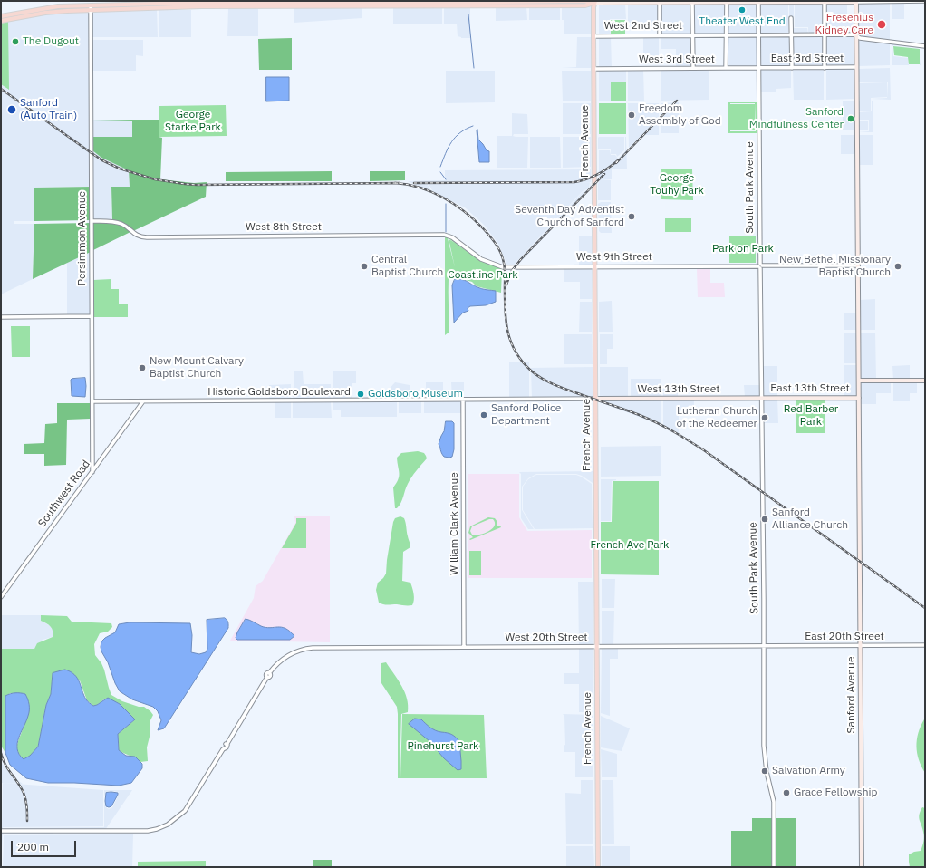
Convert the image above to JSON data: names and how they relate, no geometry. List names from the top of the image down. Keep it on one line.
{"streets":{"main road":["French Avenue","East 13th Street","West 13th Street","Sanford Avenue"],"street":["West 2nd Street","East 3rd Street","West 3rd Street","South Park Avenue","West 8th Street","Persimmon Avenue","West 9th Street","Historic Goldsboro Boulevard","Southwest Road","William Clark Avenue","East 20th Street","West 20th Street"]},"crossings":[["West 2nd Street","French Avenue"],["West 2nd Street","South Park Avenue"],["West 2nd Street","Sanford Avenue"],["East 3rd Street","West 3rd Street"],["East 3rd Street","South Park Avenue"],["East 3rd Street","Sanford Avenue"],["West 3rd Street","French Avenue"],["West 3rd Street","South Park Avenue"],["French Avenue","West 9th Street"],["French Avenue","West 13th Street"],["French Avenue","Historic Goldsboro Boulevard"],["French Avenue","West 20th Street"],["South Park Avenue","West 9th Street"],["South Park Avenue","East 13th Street"],["South Park Avenue","West 13th Street"],["South Park Avenue","East 20th Street"],["South Park Avenue","West 20th Street"],["West 8th Street","Persimmon Avenue"],["West 8th Street","West 9th Street"],["Persimmon Avenue","Historic Goldsboro Boulevard"],["Persimmon Avenue","Southwest Road"],["West 9th Street","Sanford Avenue"],["East 13th Street","West 13th Street"],["East 13th Street","Sanford Avenue"],["West 13th Street","Historic Goldsboro Boulevard"],["Historic Goldsboro Boulevard","Southwest Road"],["Historic Goldsboro Boulevard","William Clark Avenue"],["William Clark Avenue","West 20th Street"],["East 20th Street","West 20th Street"],["East 20th Street","Sanford Avenue"]],"parks":["George Starke Park","George Touhy Park","Park on Park","Coastline Park","Red Barber Park","French Ave Park","Pinehurst Park"],"places":["Theater West End","Fresenius Kidney Care","The Dugout","Sanford (Auto Train)","Freedom Assembly of God","Sanford Mindfulness Center","Seventh Day Adventist Church of Sanford","Central Baptist Church","New Bethel Missionary Baptist Church","New Mount Calvary Baptist Church","Goldsboro Museum","Sanford Police Department","Lutheran Church of the Redeemer","Sanford Alliance Church","Salvation Army","Grace Fellowship"],"scale_bar":"200 m"}
